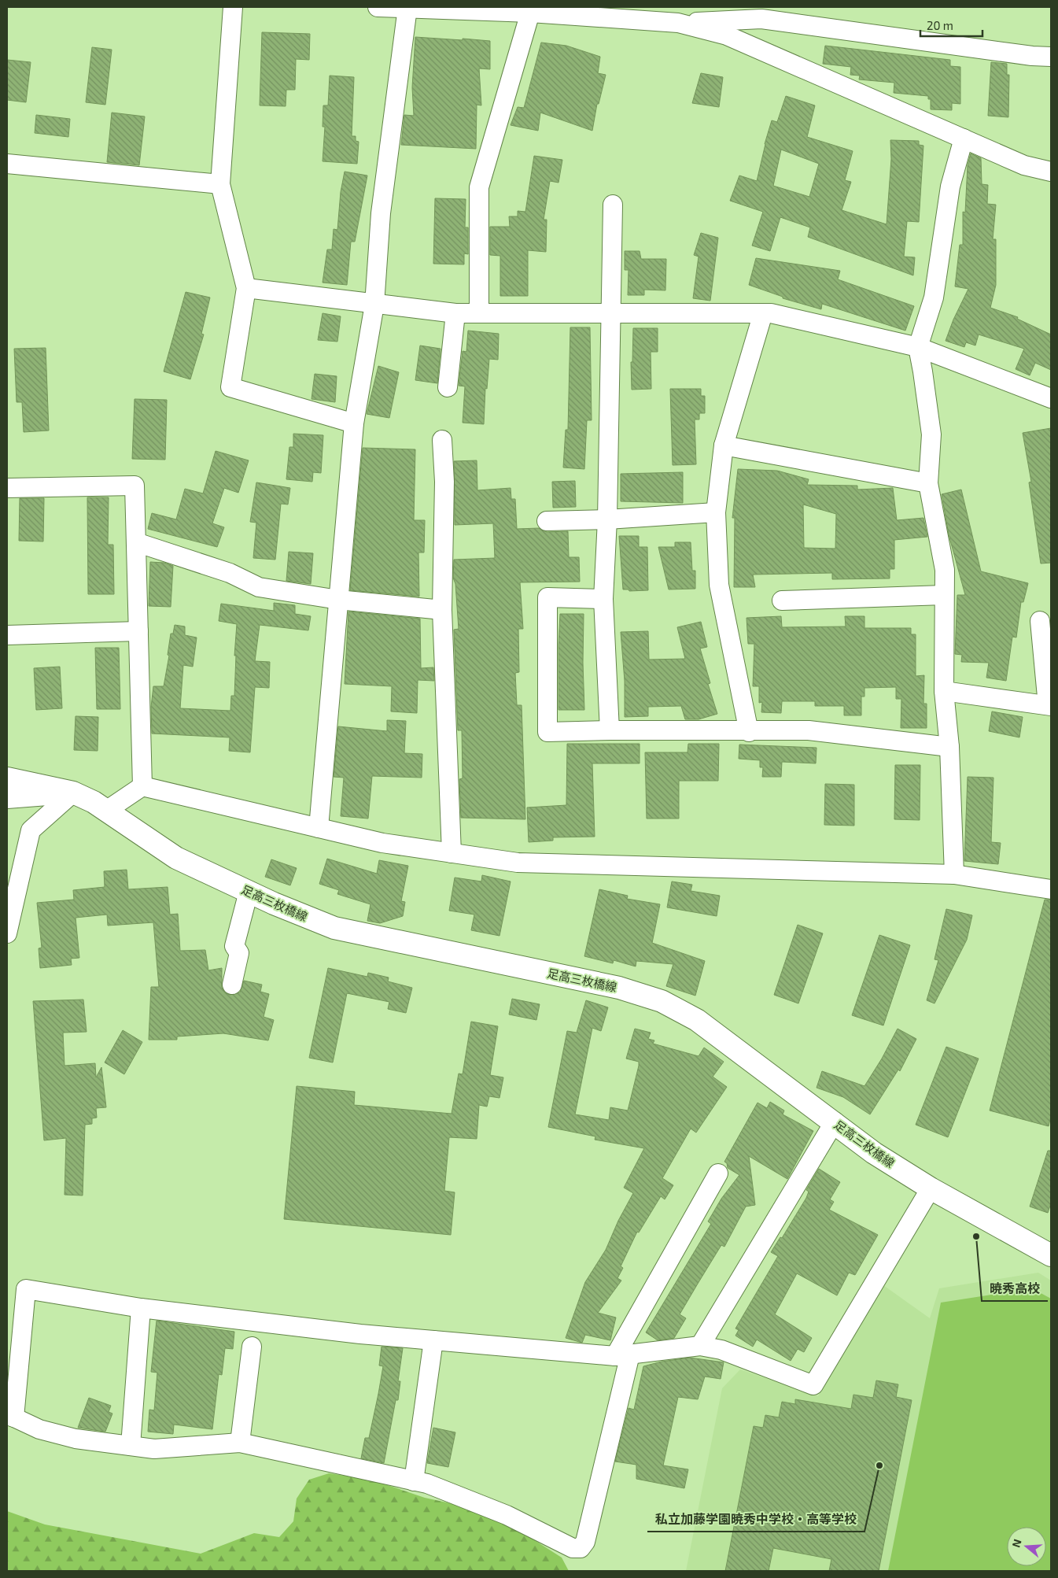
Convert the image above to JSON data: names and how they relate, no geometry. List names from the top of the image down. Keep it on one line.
{"streets":{"main road":["足高三枚橋線"]},"places":["暁秀高校","私立加藤学園暁秀中学校・高等学校"],"scale_bar":"20 m","north":"left"}
